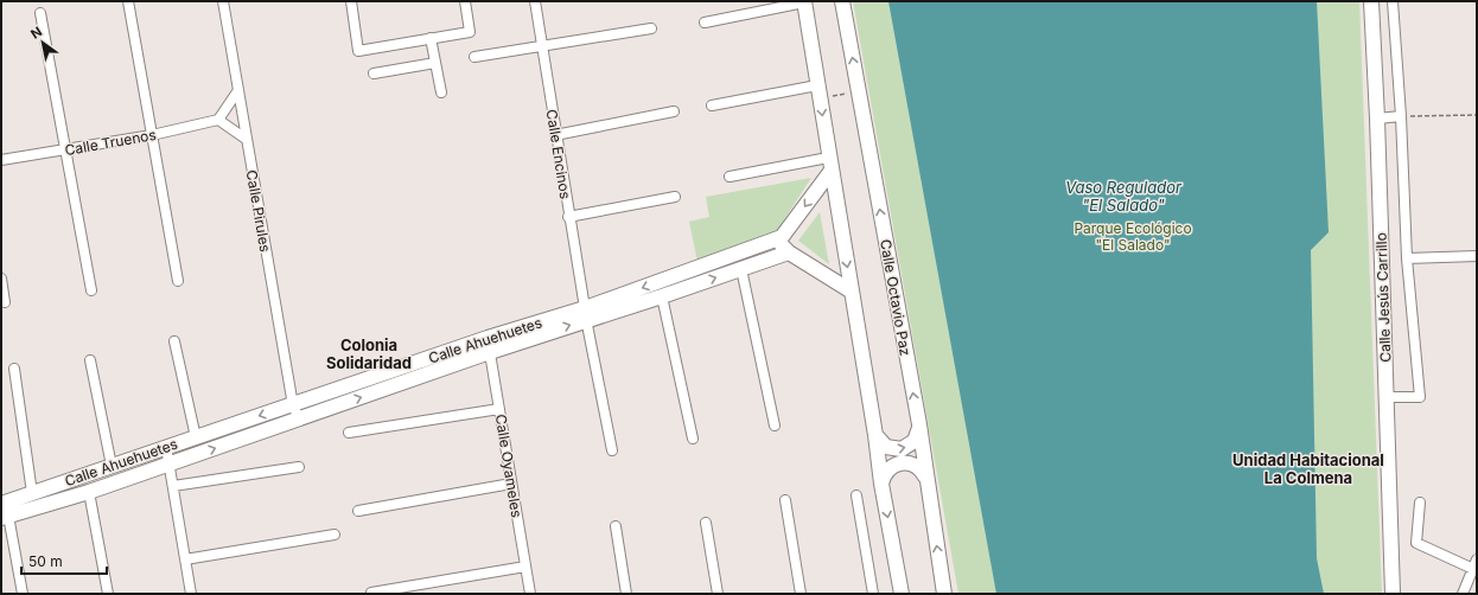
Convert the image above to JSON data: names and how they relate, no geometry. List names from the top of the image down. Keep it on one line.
{"streets":{"street":["Calle Truenos","Calle Encinos","Calle Pirules","Calle Octavio Paz","Calle Jesús Carrillo","Calle Ahuehuetes","Calle Oyameles"]},"crossings":[["Calle Encinos","Calle Ahuehuetes"],["Calle Pirules","Calle Ahuehuetes"],["Calle Ahuehuetes","Calle Oyameles"]],"districts":["Colonia Solidaridad","Unidad Habitacional La Colmena"],"water":["Vaso Regulador \"El Salado\""],"parks":["Parque Ecológico \"El Salado\""],"scale_bar":"50 m","north":"top left"}
